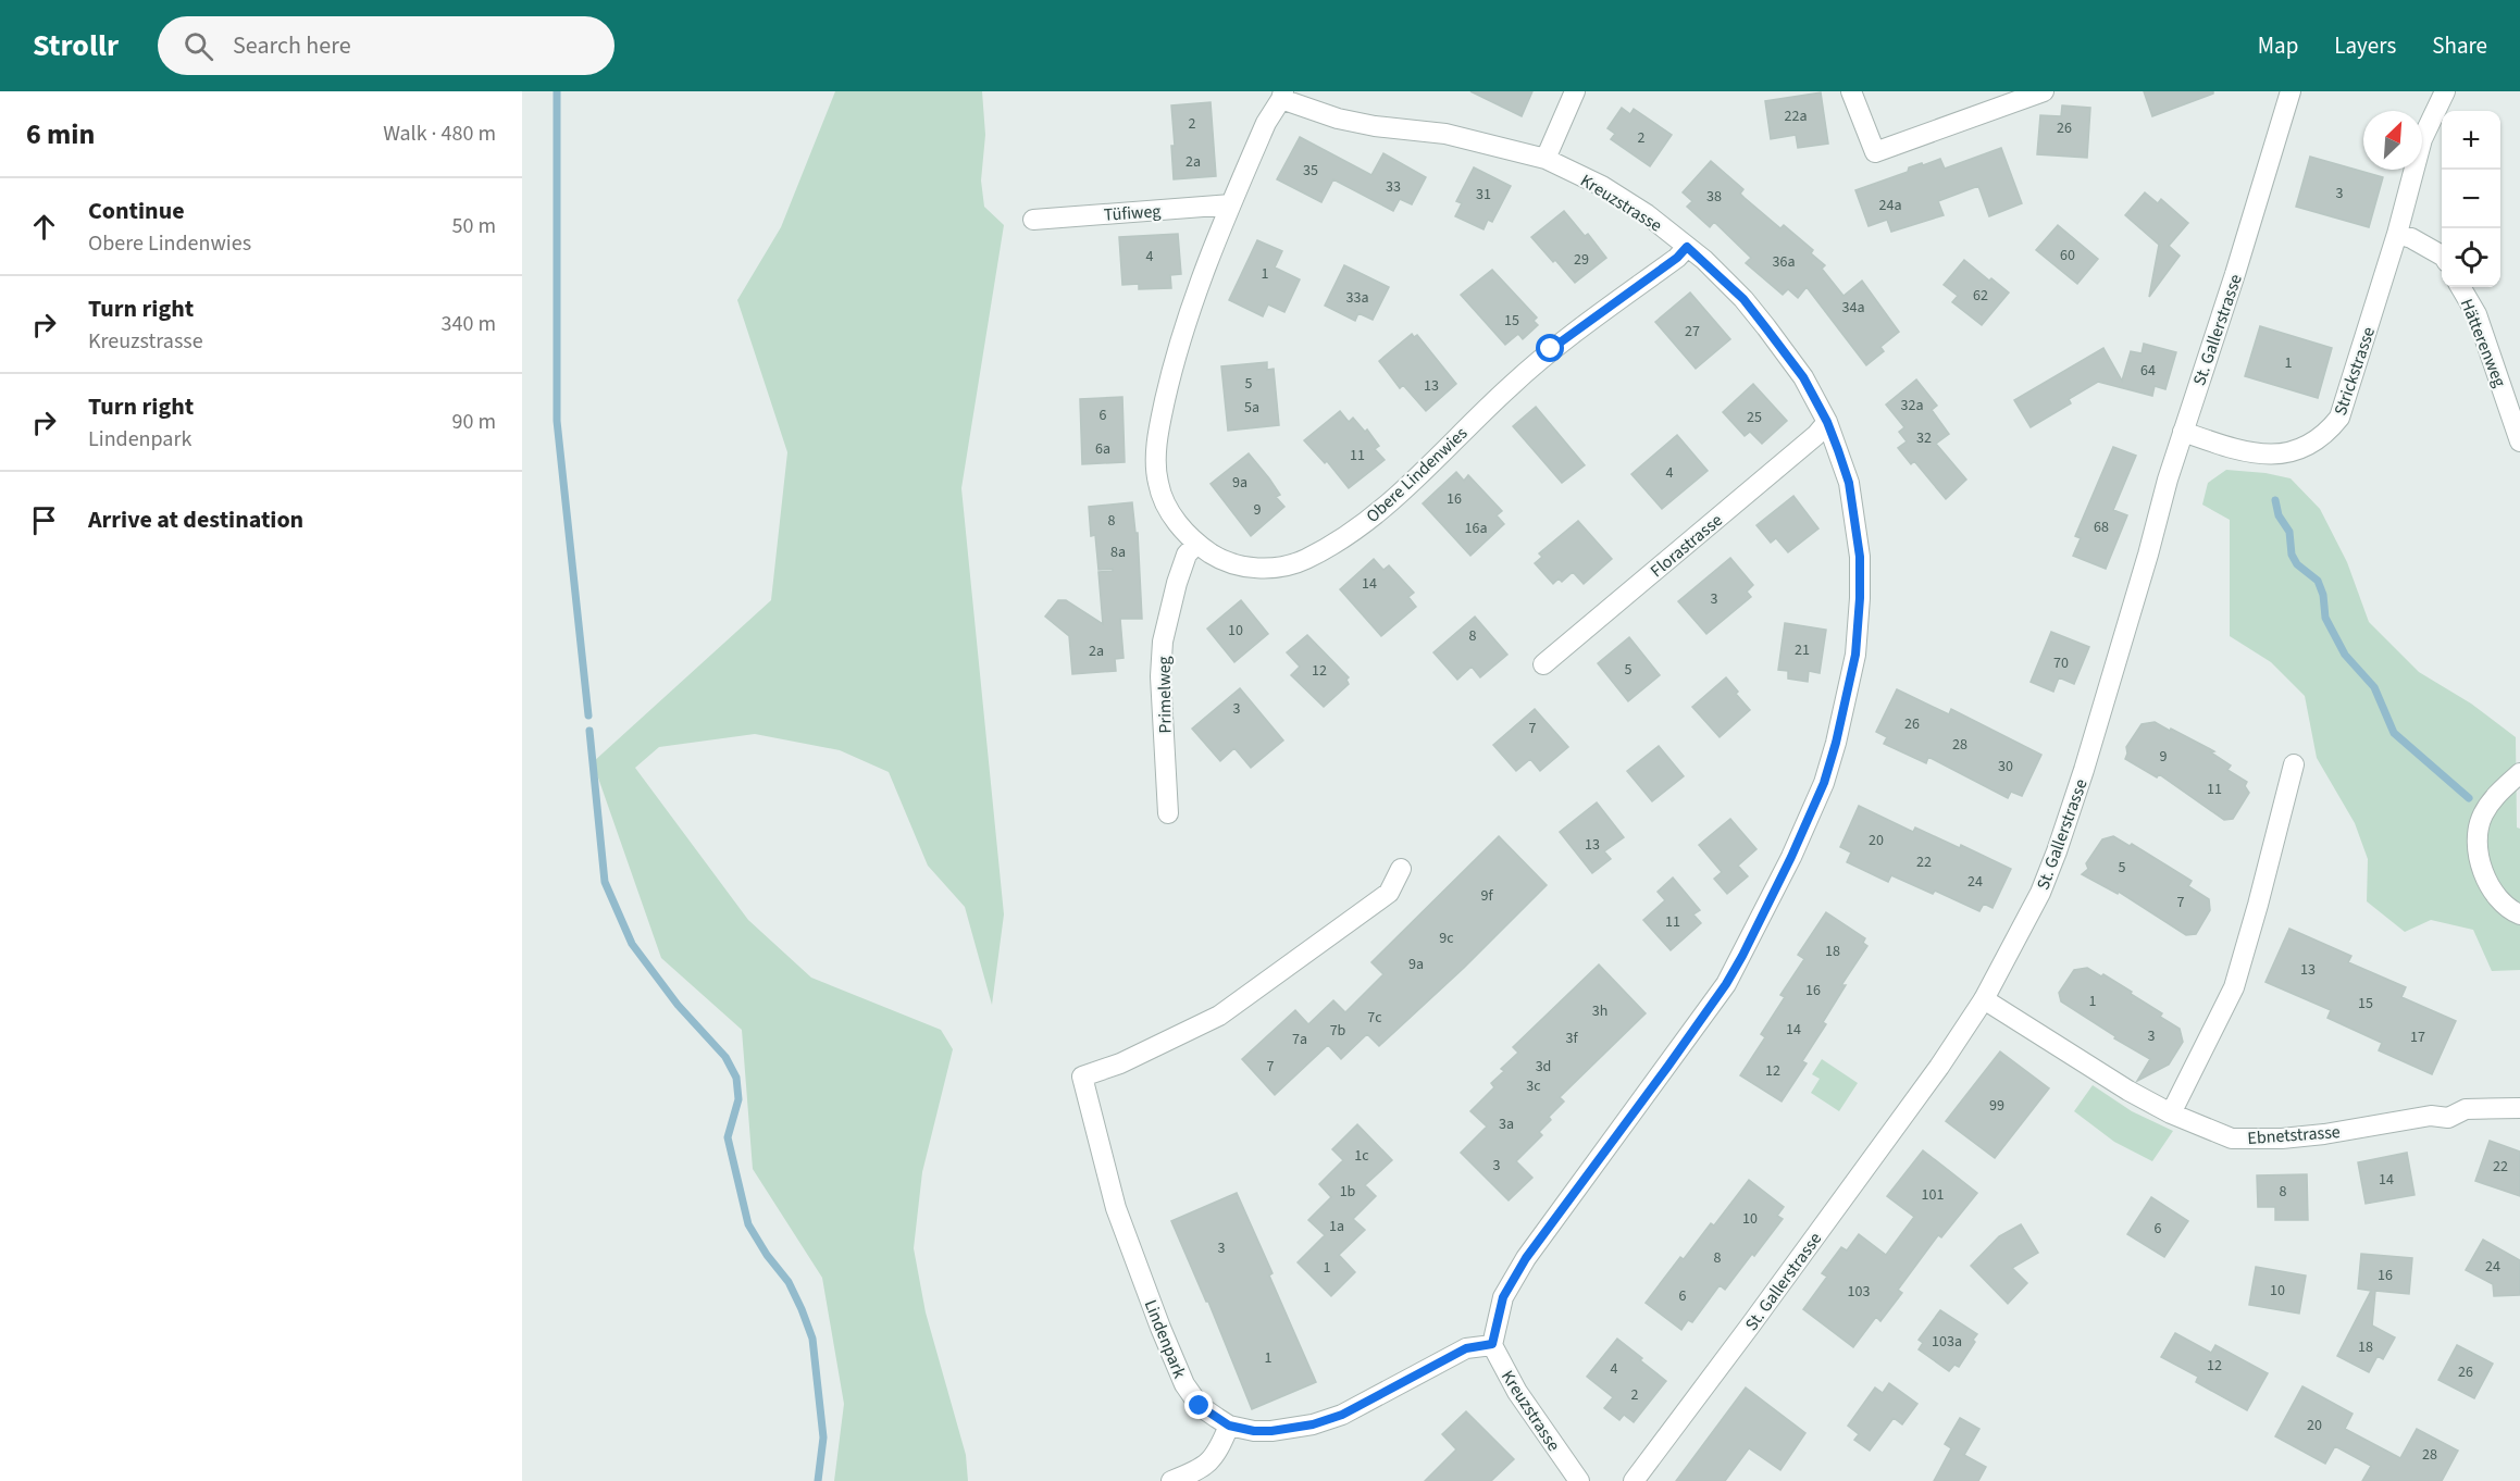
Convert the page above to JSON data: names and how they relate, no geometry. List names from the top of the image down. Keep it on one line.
{"streets":{"street":["Kreuzstrasse","Tüfiweg","St. Gallerstrasse","Hätterenweg","Strickstrasse","Obere Lindenwies","Florastrasse","Primelweg","Ebnetstrasse","Lindenpark"]},"crossings":[["Kreuzstrasse","Obere Lindenwies"],["Kreuzstrasse","Florastrasse"],["Kreuzstrasse","Lindenpark"],["Tüfiweg","Obere Lindenwies"],["St. Gallerstrasse","Strickstrasse"],["St. Gallerstrasse","Ebnetstrasse"],["Obere Lindenwies","Primelweg"]],"house_numbers":["22a","2","26","2","2a","35","33","3","31","38","24a","60","4","29","36a","1","62","33a","34a","15","27","1","64","5","13","32a","5a","6","25","32","6a","11","4","9a","16","9","8","68","16a","8a","14","3","10","8","21","2a","70","5","12","3","26","7","28","9","30","11","20","13","22","5","24","9f","7","11","9c","18","9a","13","16","1","15","3h","7c","14","7b","3","17","3f","7a","7","3d","12","3c","99","3a","1c","3","22","14","1b","8","101","10","1a","6","3","8","24","1","16","10","103","6","103a","18","1","12","4","26","2","20","28"],"north":"top right","page":{"header":"Strollr","search":"Search here","nav":["Map","Layers","Share"],"heading":["6 min","Walk · 480 m"],"map_buttons":["+","−"],"list":[["Continue","Obere Lindenwies","50 m"],["Turn right","Kreuzstrasse","340 m"],["Turn right","Lindenpark","90 m"],"Arrive at destination"]}}
